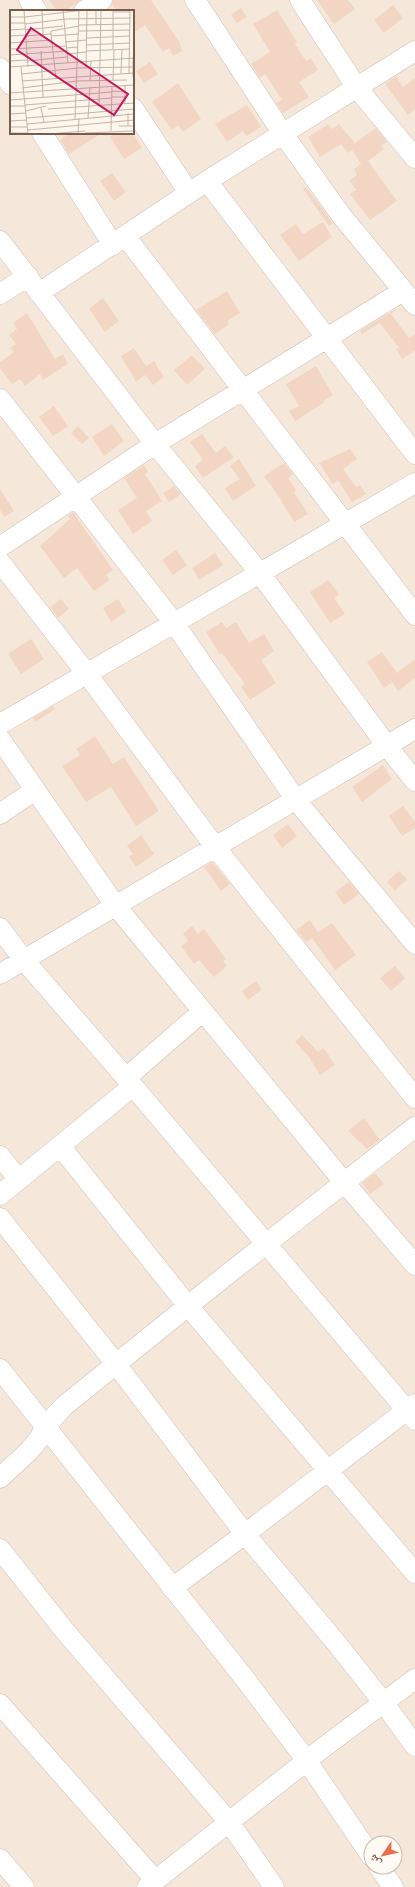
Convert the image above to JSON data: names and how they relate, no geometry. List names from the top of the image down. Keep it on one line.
{"north":"bottom left"}
